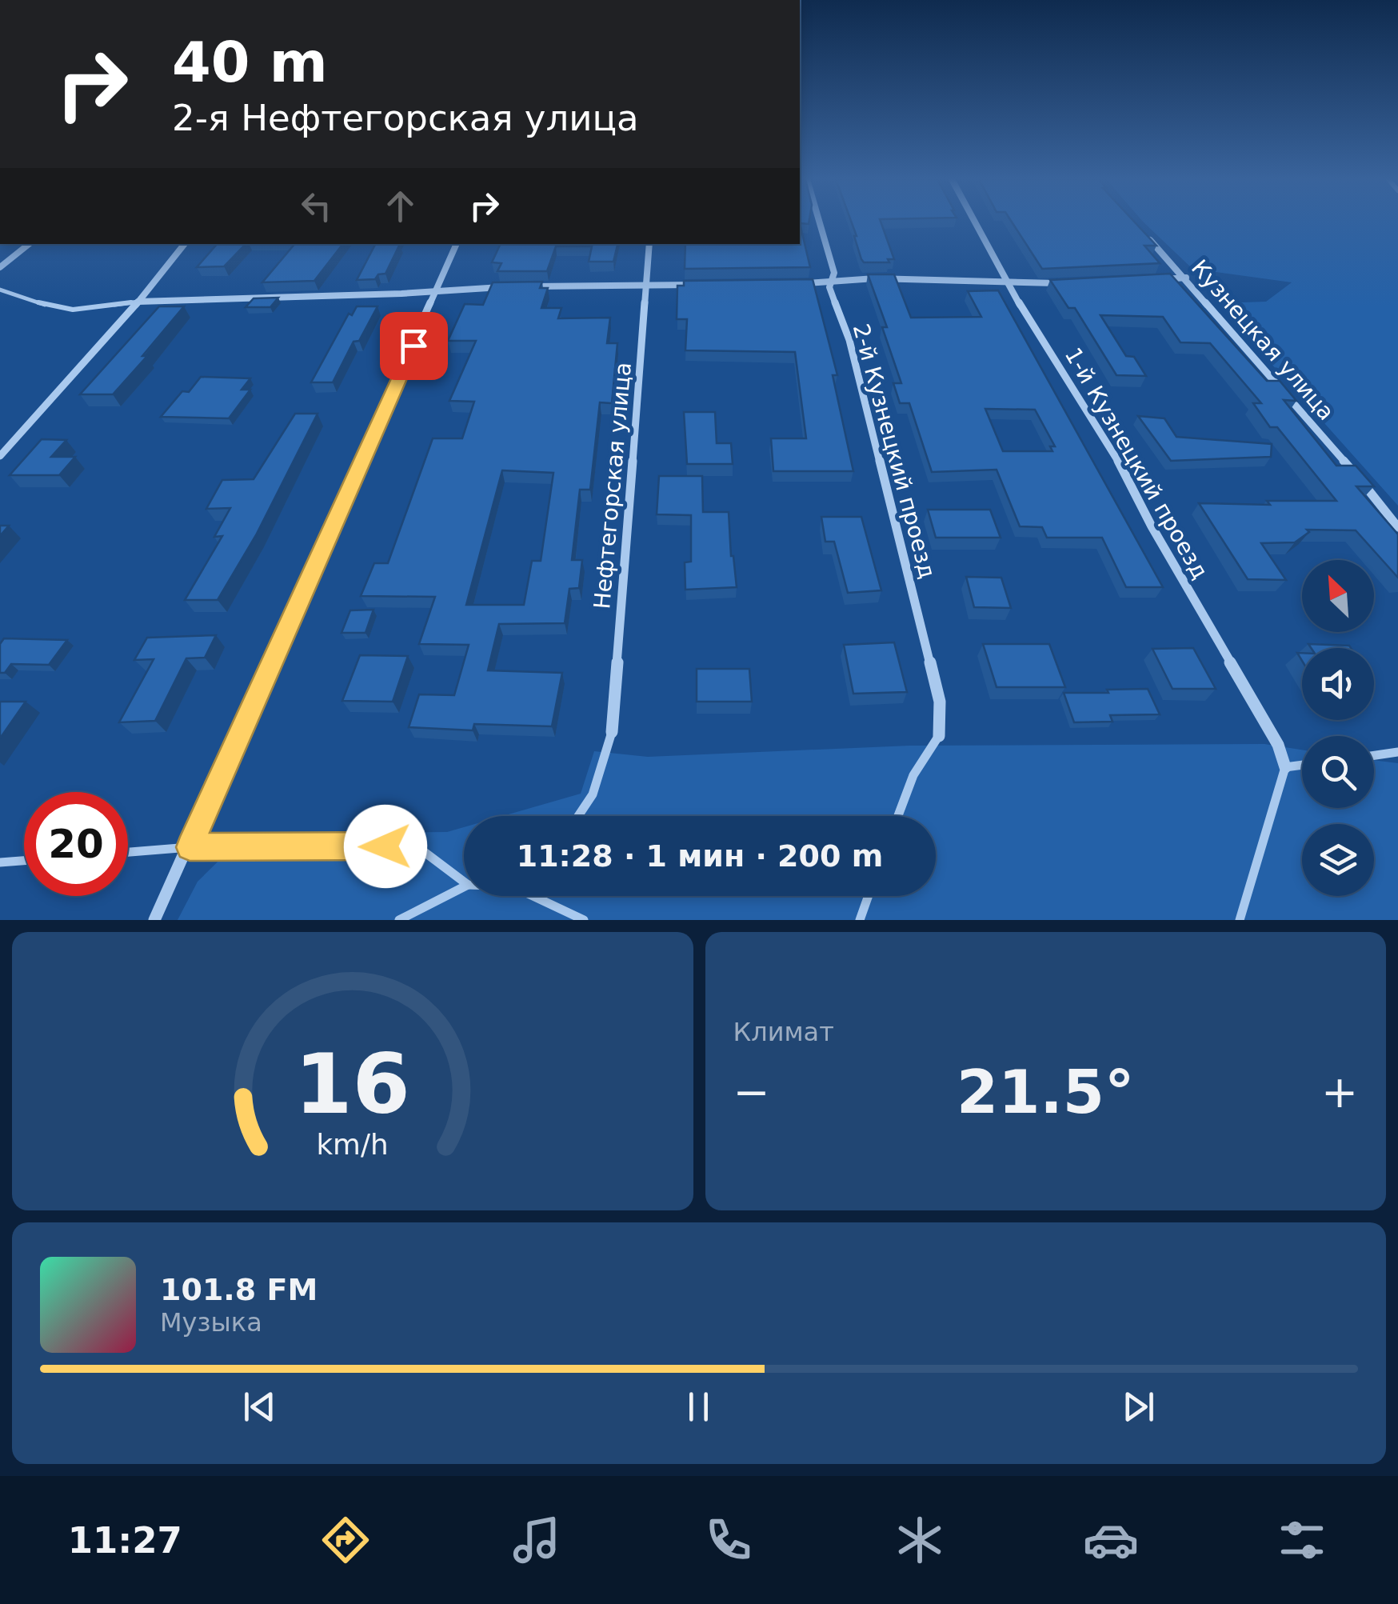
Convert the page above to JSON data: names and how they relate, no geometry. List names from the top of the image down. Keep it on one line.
{"streets":{"street":["Кузнецкая улица","2-й Кузнецкий проезд","1-й Кузнецкий проезд","Нефтегорская улица"]},"north":"top left","page":{"turn":["40 m","2-я Нефтегорская улица"],"limit":"20","trip":"11:28 · 1 мин · 200 m","tile":"Климат","heat":["−","21.5°","+"],"song":["101.8 FM","Музыка"],"tabs":"11:27","gauge":["16","km/h"]}}
